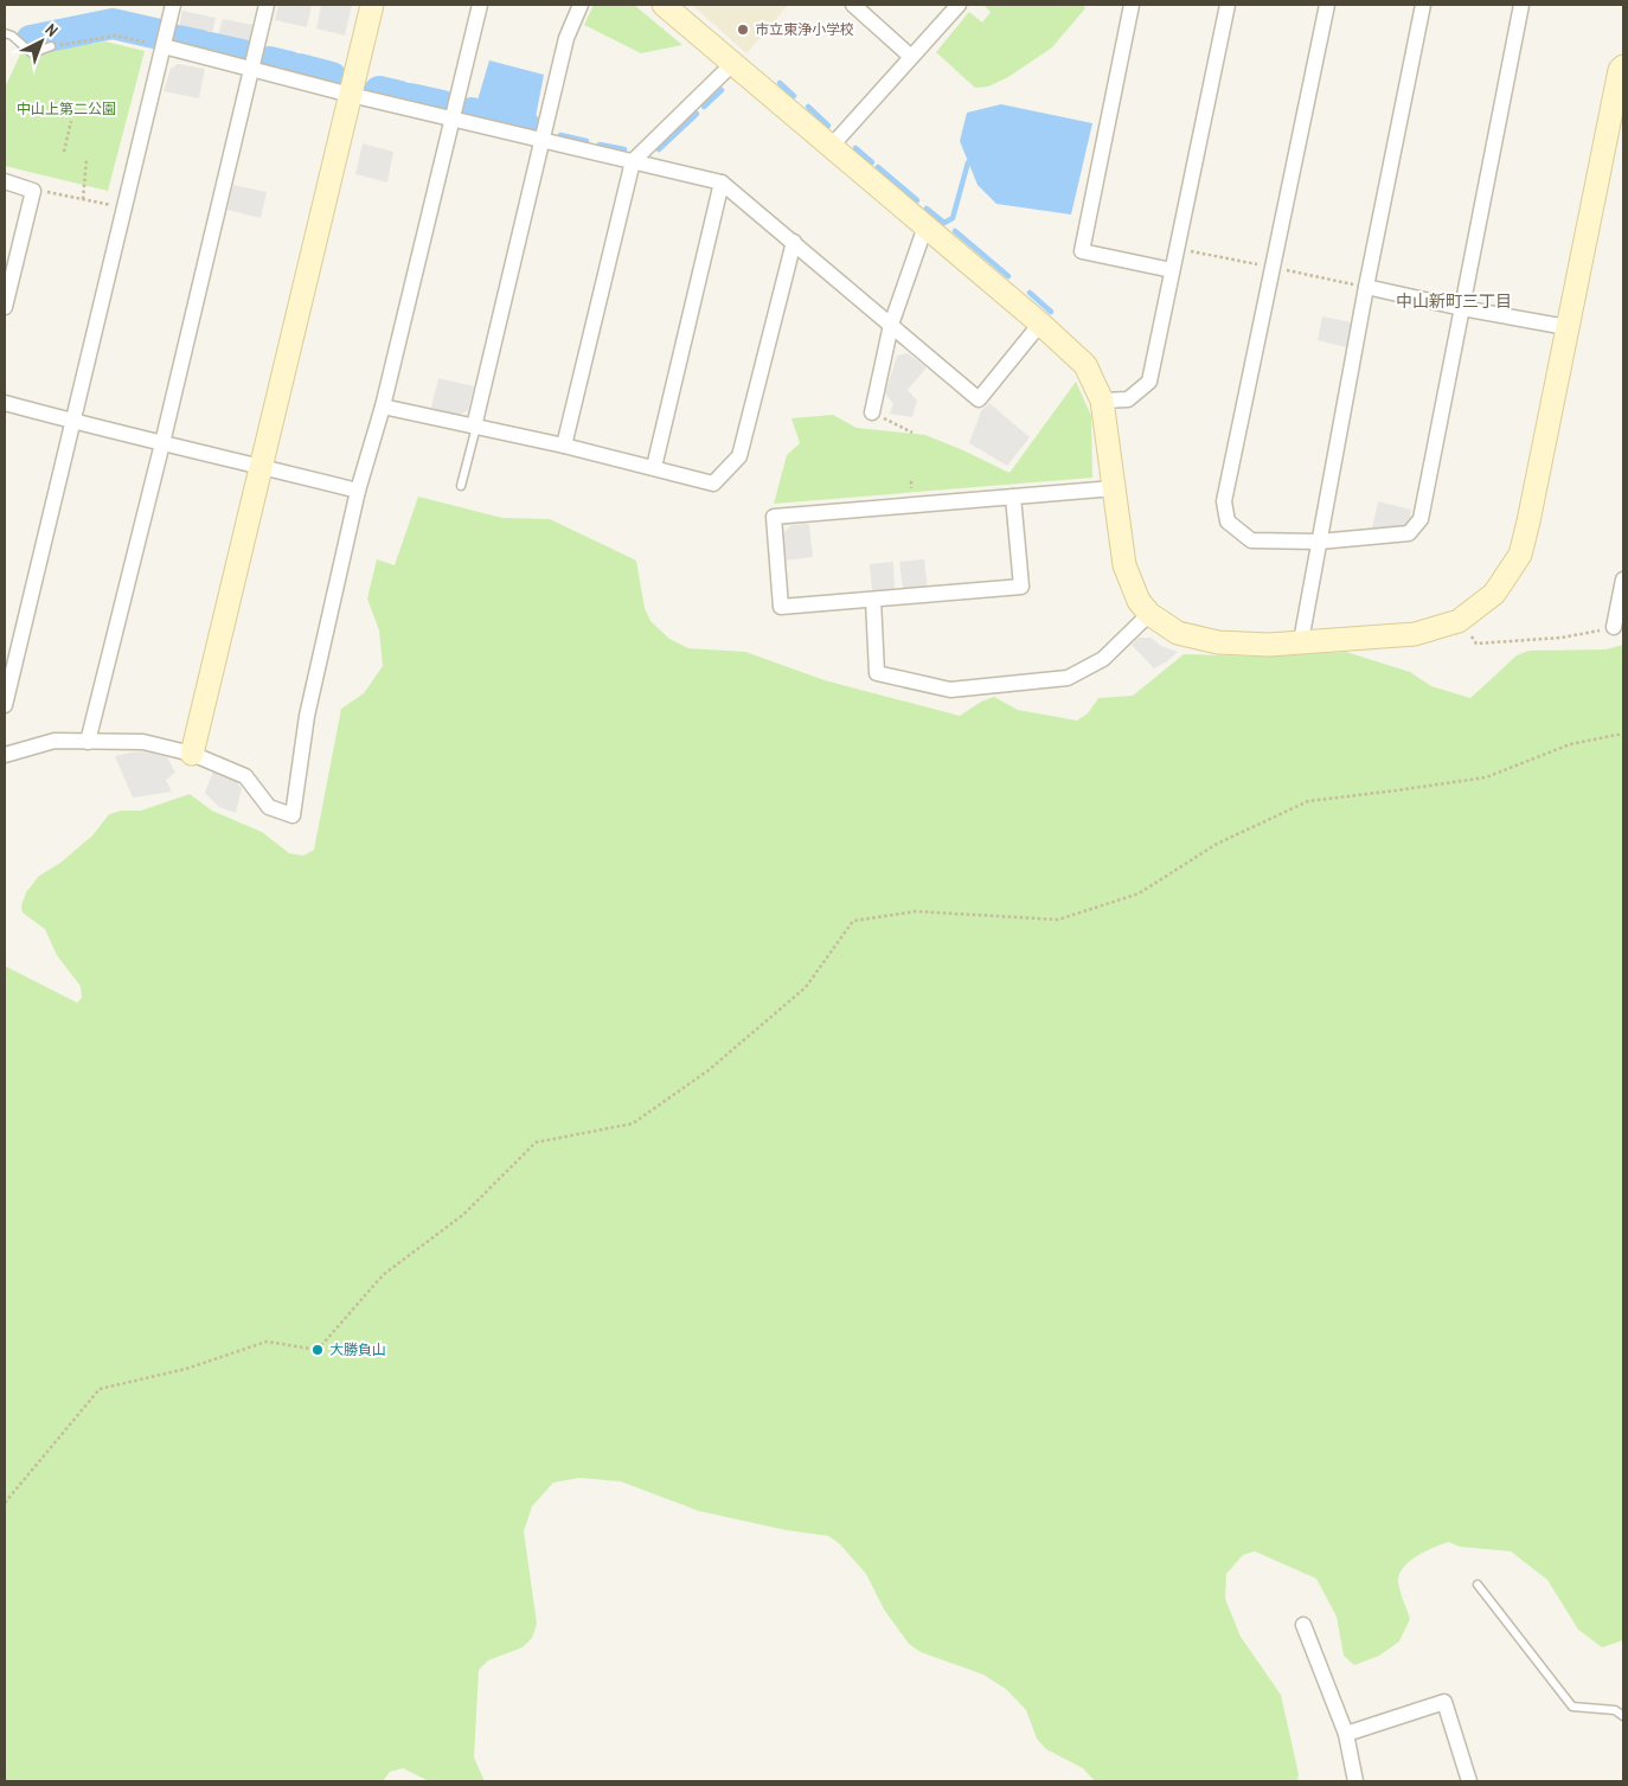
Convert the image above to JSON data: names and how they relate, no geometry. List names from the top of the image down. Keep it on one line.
{"districts":["中山新町三丁目"],"parks":["中山上第二公園"],"places":["市立東浄小学校","大勝負山"],"north":"top right"}
